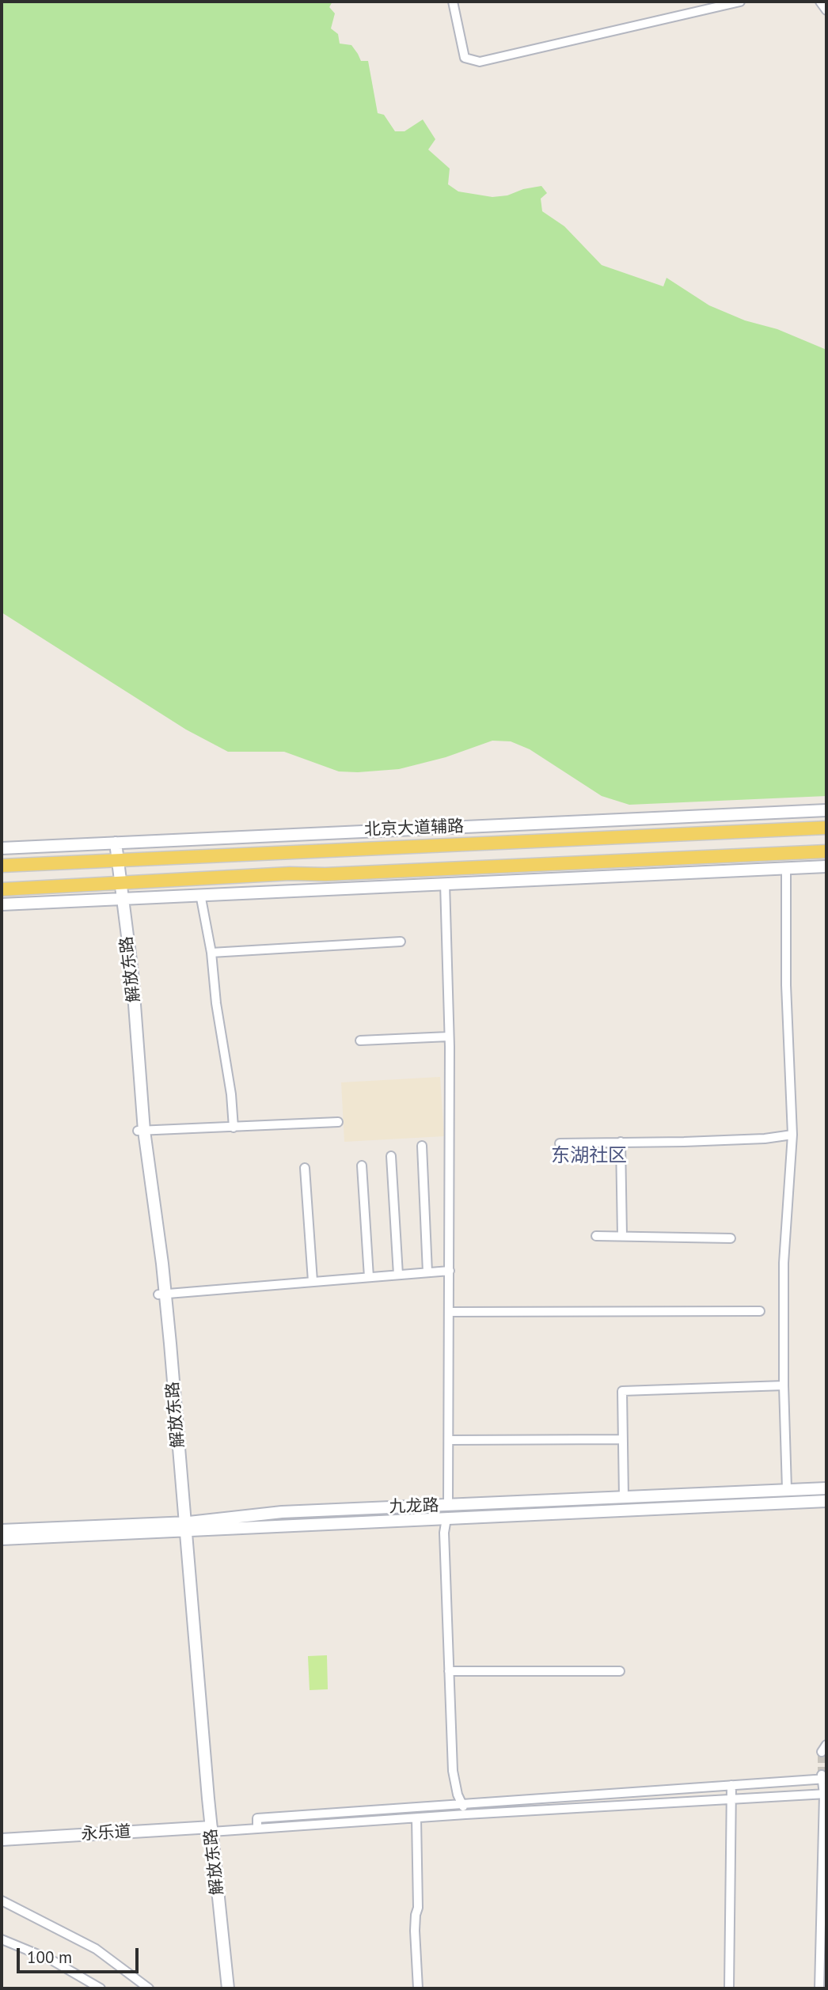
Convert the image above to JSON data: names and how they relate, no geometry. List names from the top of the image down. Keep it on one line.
{"streets":{"main road":["北京大道辅路","解放东路","九龙路","永乐道"]},"crossings":[["北京大道辅路","解放东路"],["解放东路","九龙路"],["解放东路","永乐道"]],"districts":["东湖社区"],"scale_bar":"100 m"}
